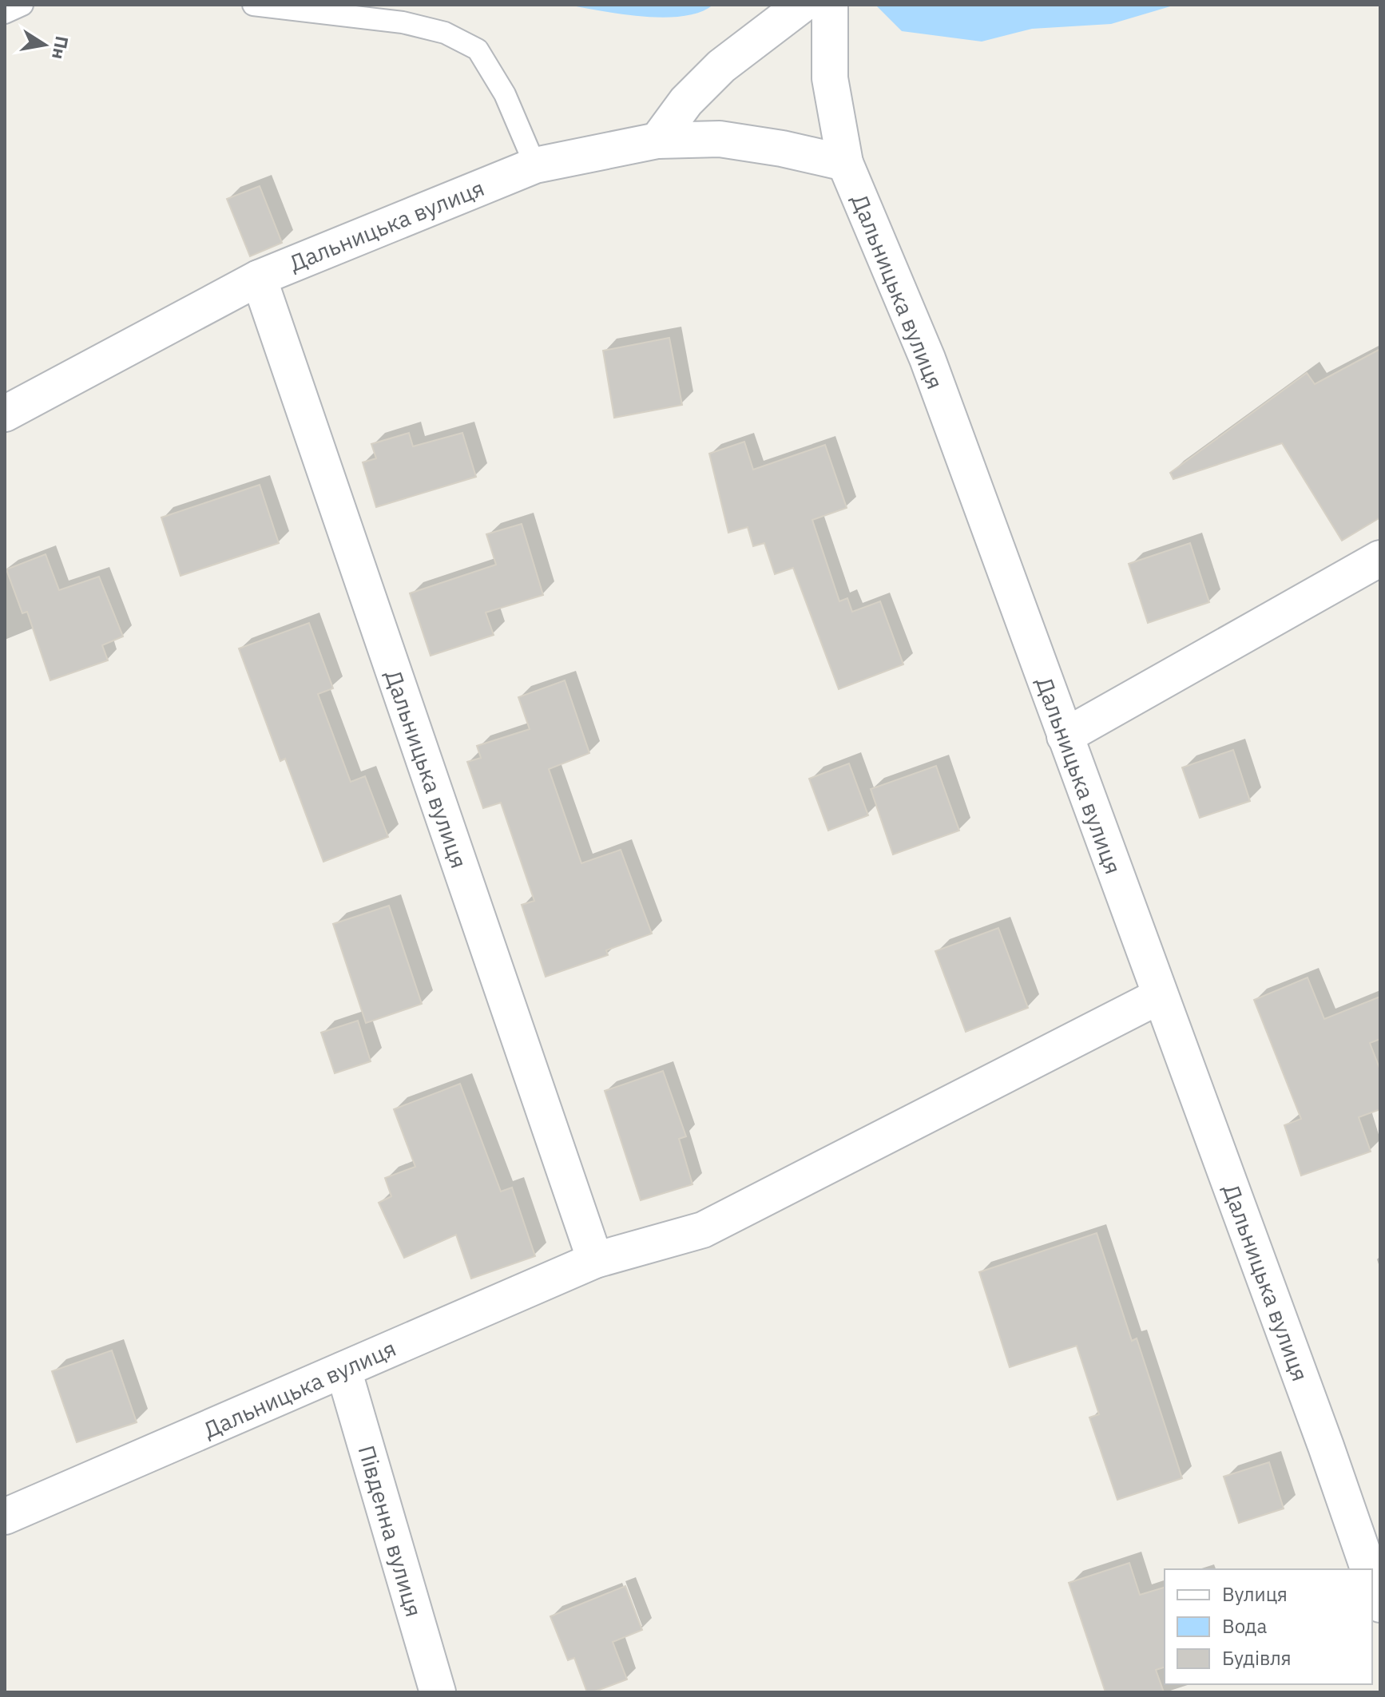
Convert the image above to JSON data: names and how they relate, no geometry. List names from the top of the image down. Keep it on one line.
{"streets":{"street":["Дальницька вулиця","Південна вулиця"]},"crossings":[["Дальницька вулиця","Південна вулиця"]],"legend":["Вулиця","Вода","Будівля"],"north":"right"}
